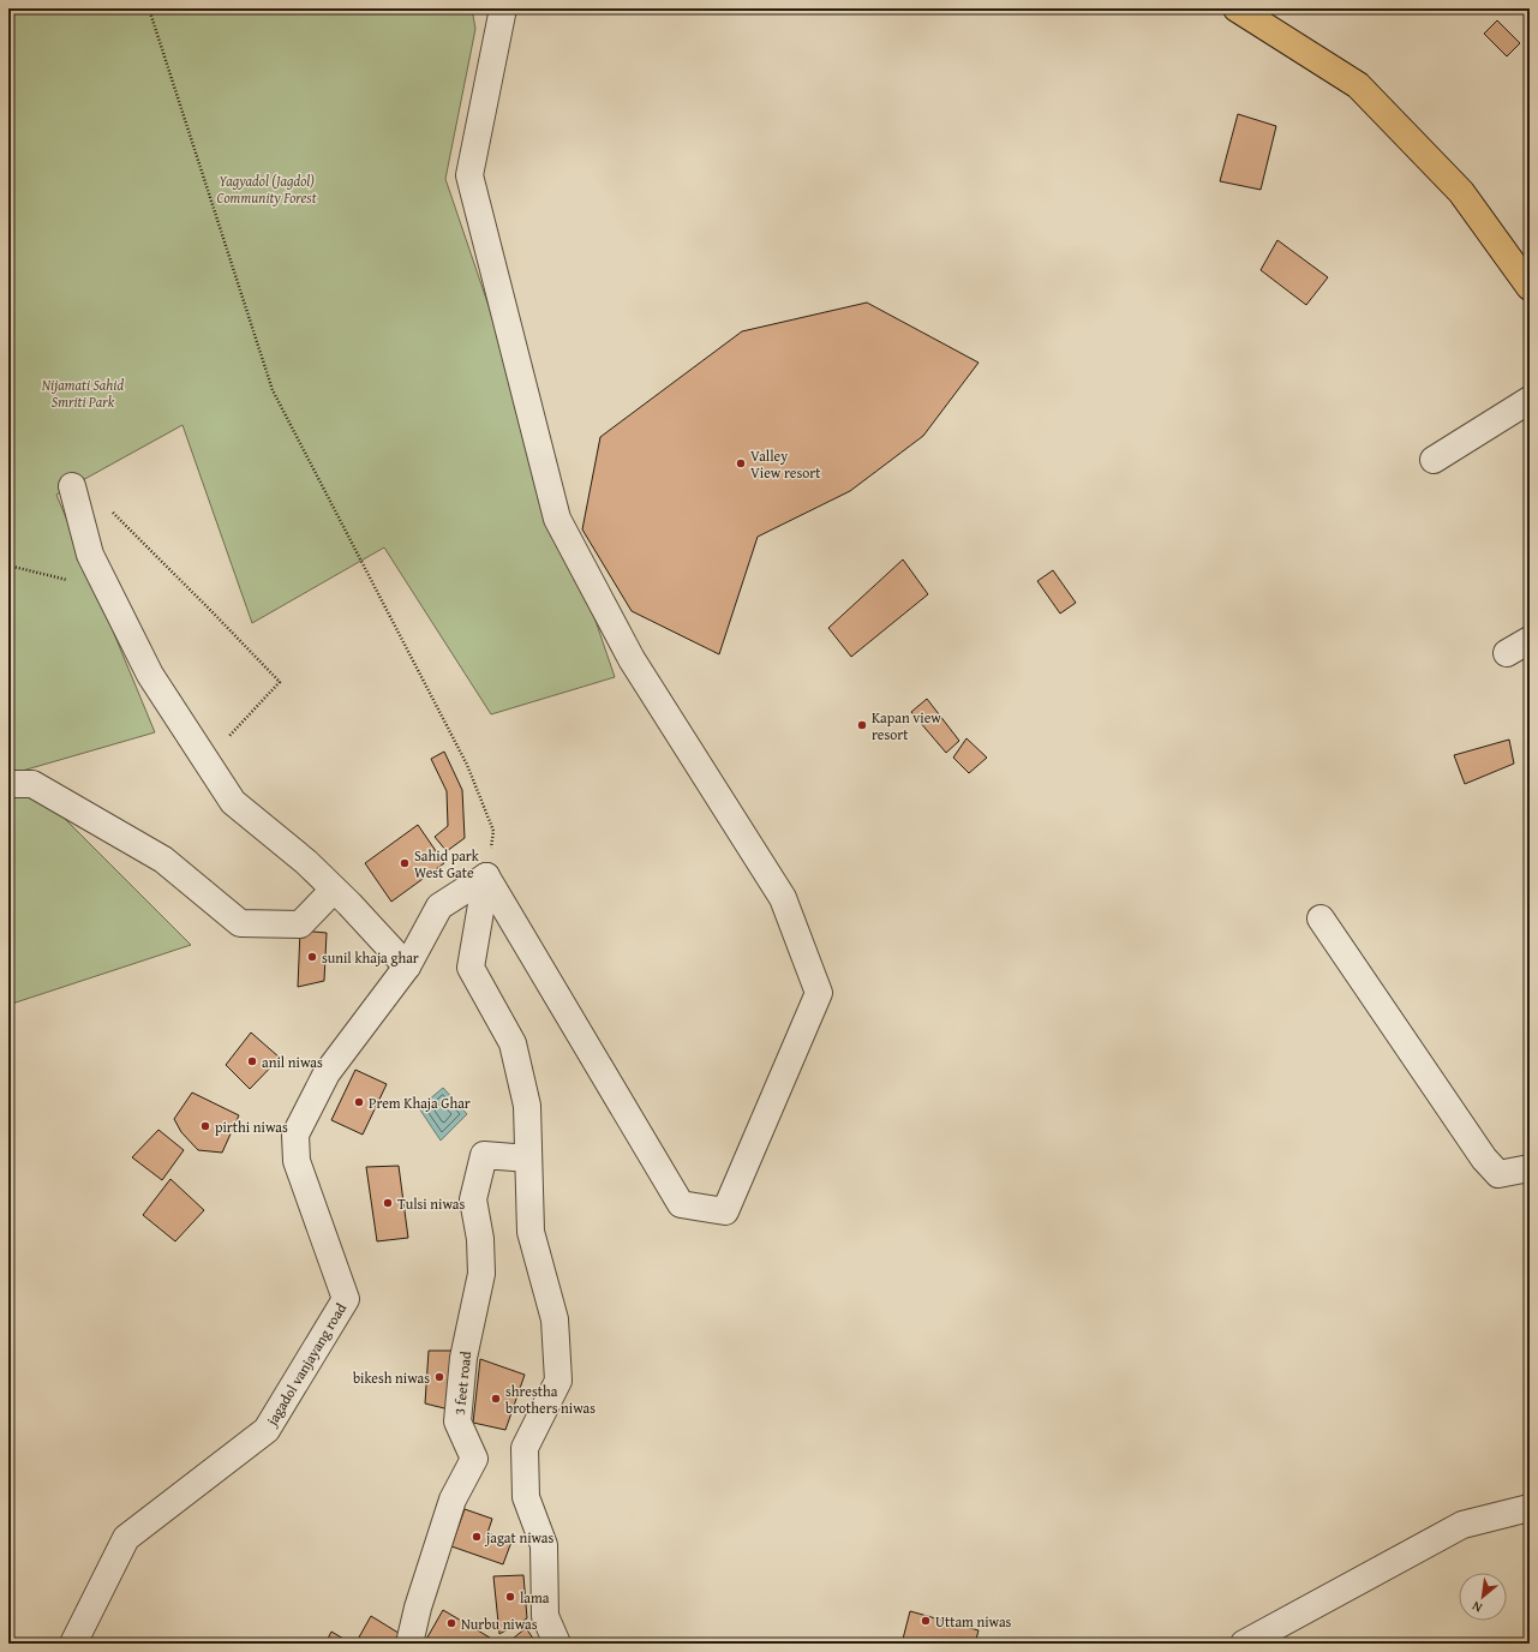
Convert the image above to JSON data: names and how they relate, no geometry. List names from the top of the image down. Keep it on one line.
{"streets":{"street":["jagadol vanjayang road","3 feet road"]},"parks":["Yagyadol (Jagdol) Community Forest","Nijamati Sahid Smriti Park"],"places":["Valley View resort","Kapan view resort","Sahid park West Gate","sunil khaja ghar","anil niwas","Prem Khaja Ghar","pirthi niwas","Tulsi niwas","bikesh niwas","shrestha brothers niwas","jagat niwas","lama","Uttam niwas","Nurbu niwas"],"north":"bottom left"}
